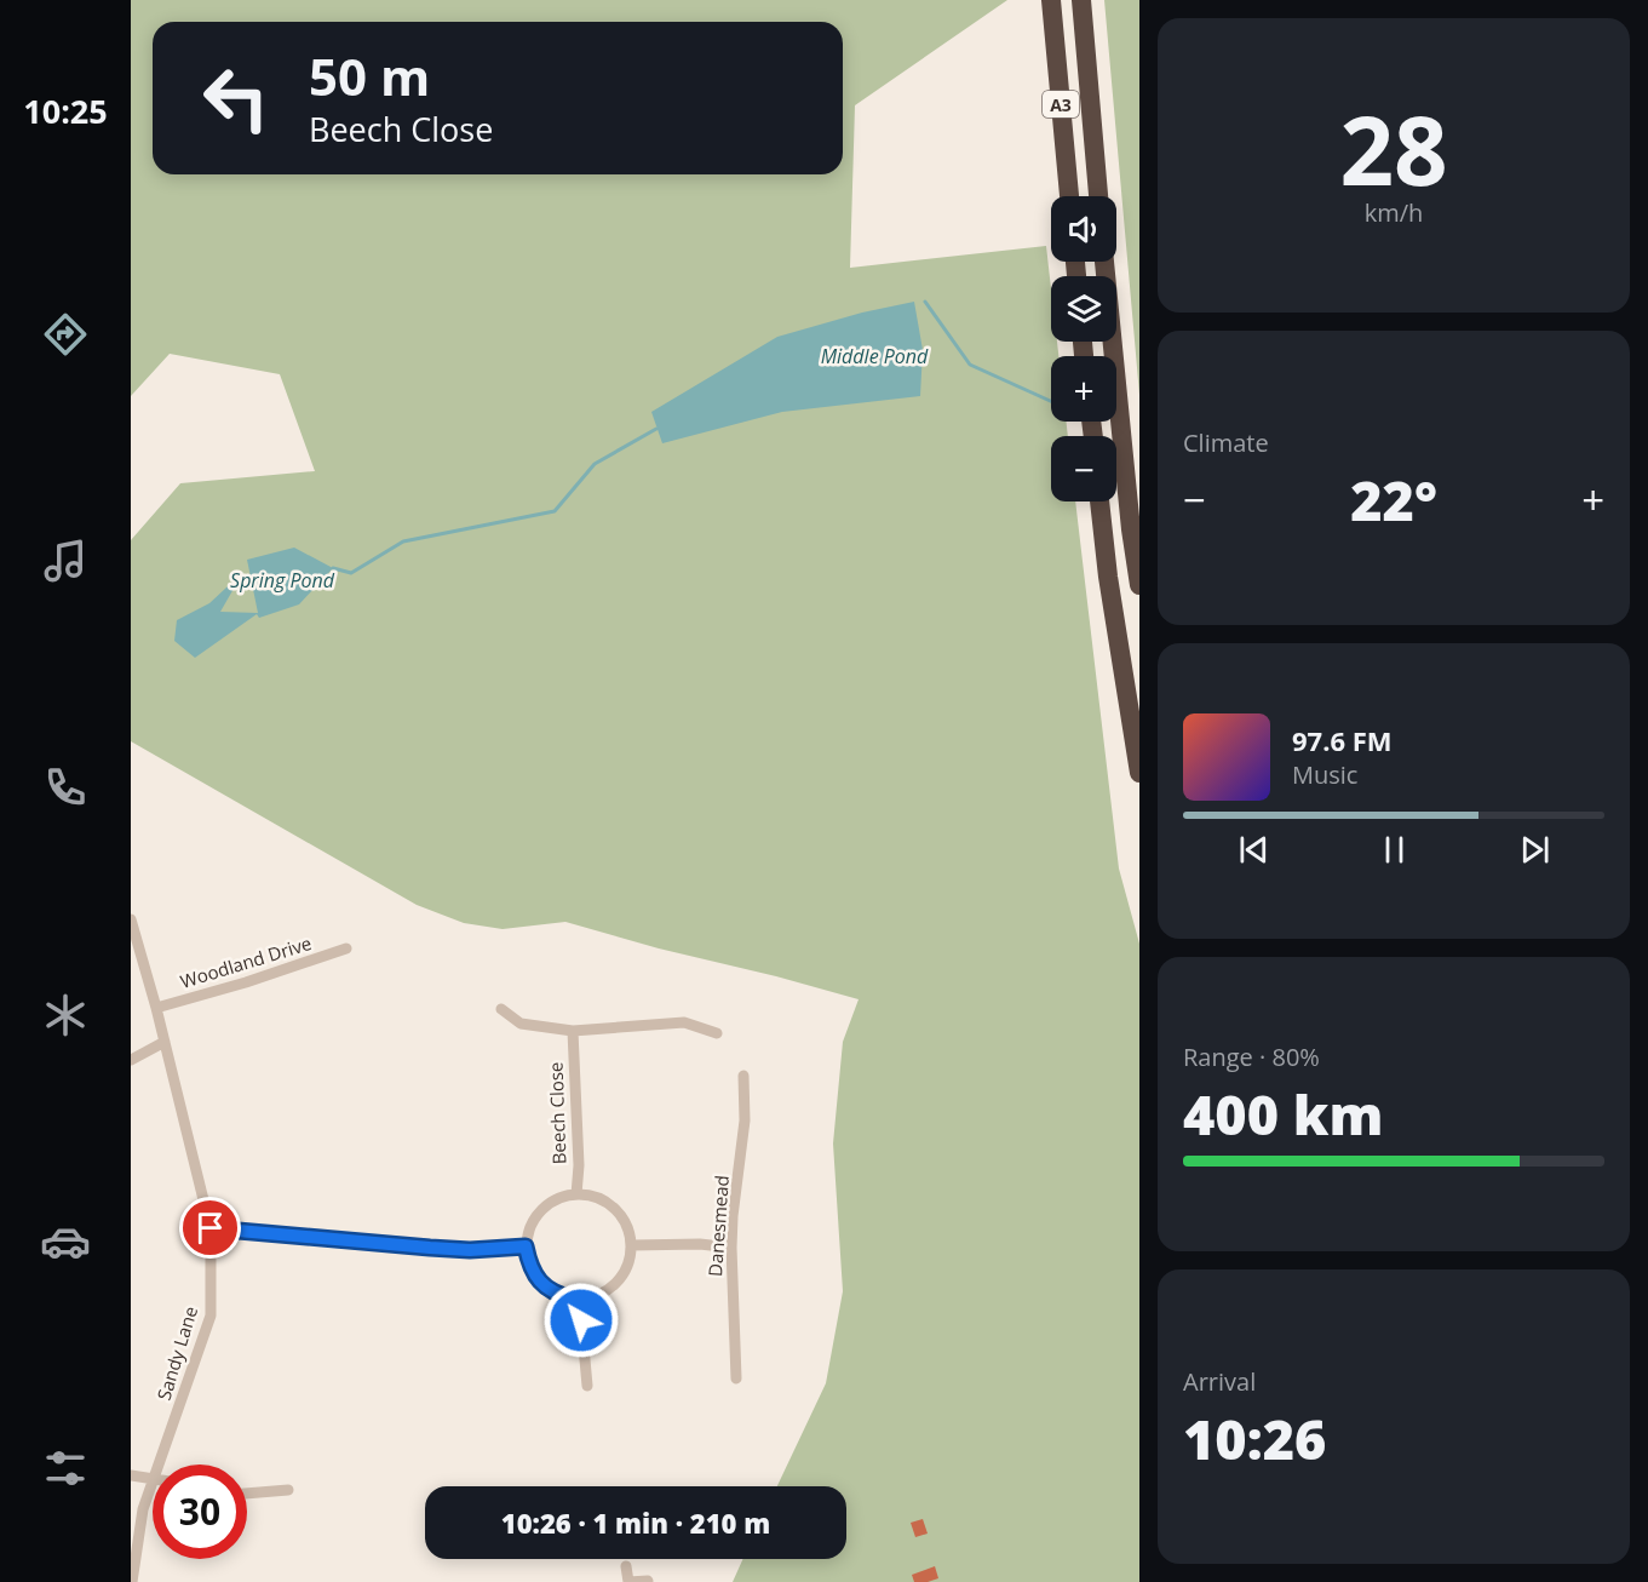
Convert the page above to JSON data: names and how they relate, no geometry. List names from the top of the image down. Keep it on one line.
{"streets":{"highway":["A3"],"street":["Woodland Drive","Beech Close","Danesmead","Sandy Lane"]},"crossings":[["Woodland Drive","Sandy Lane"]],"water":["Middle Pond","Spring Pond"],"page":{"tabs":"10:25","tile":[["28","km/h"],"Climate",["Range · 80%","400 km"],["Arrival","10:26"]],"turn":["50 m","Beech Close"],"map_buttons":["+","−"],"heat":["−","22°","+"],"song":["97.6 FM","Music"],"limit":"30","trip":"10:26 · 1 min · 210 m"}}
